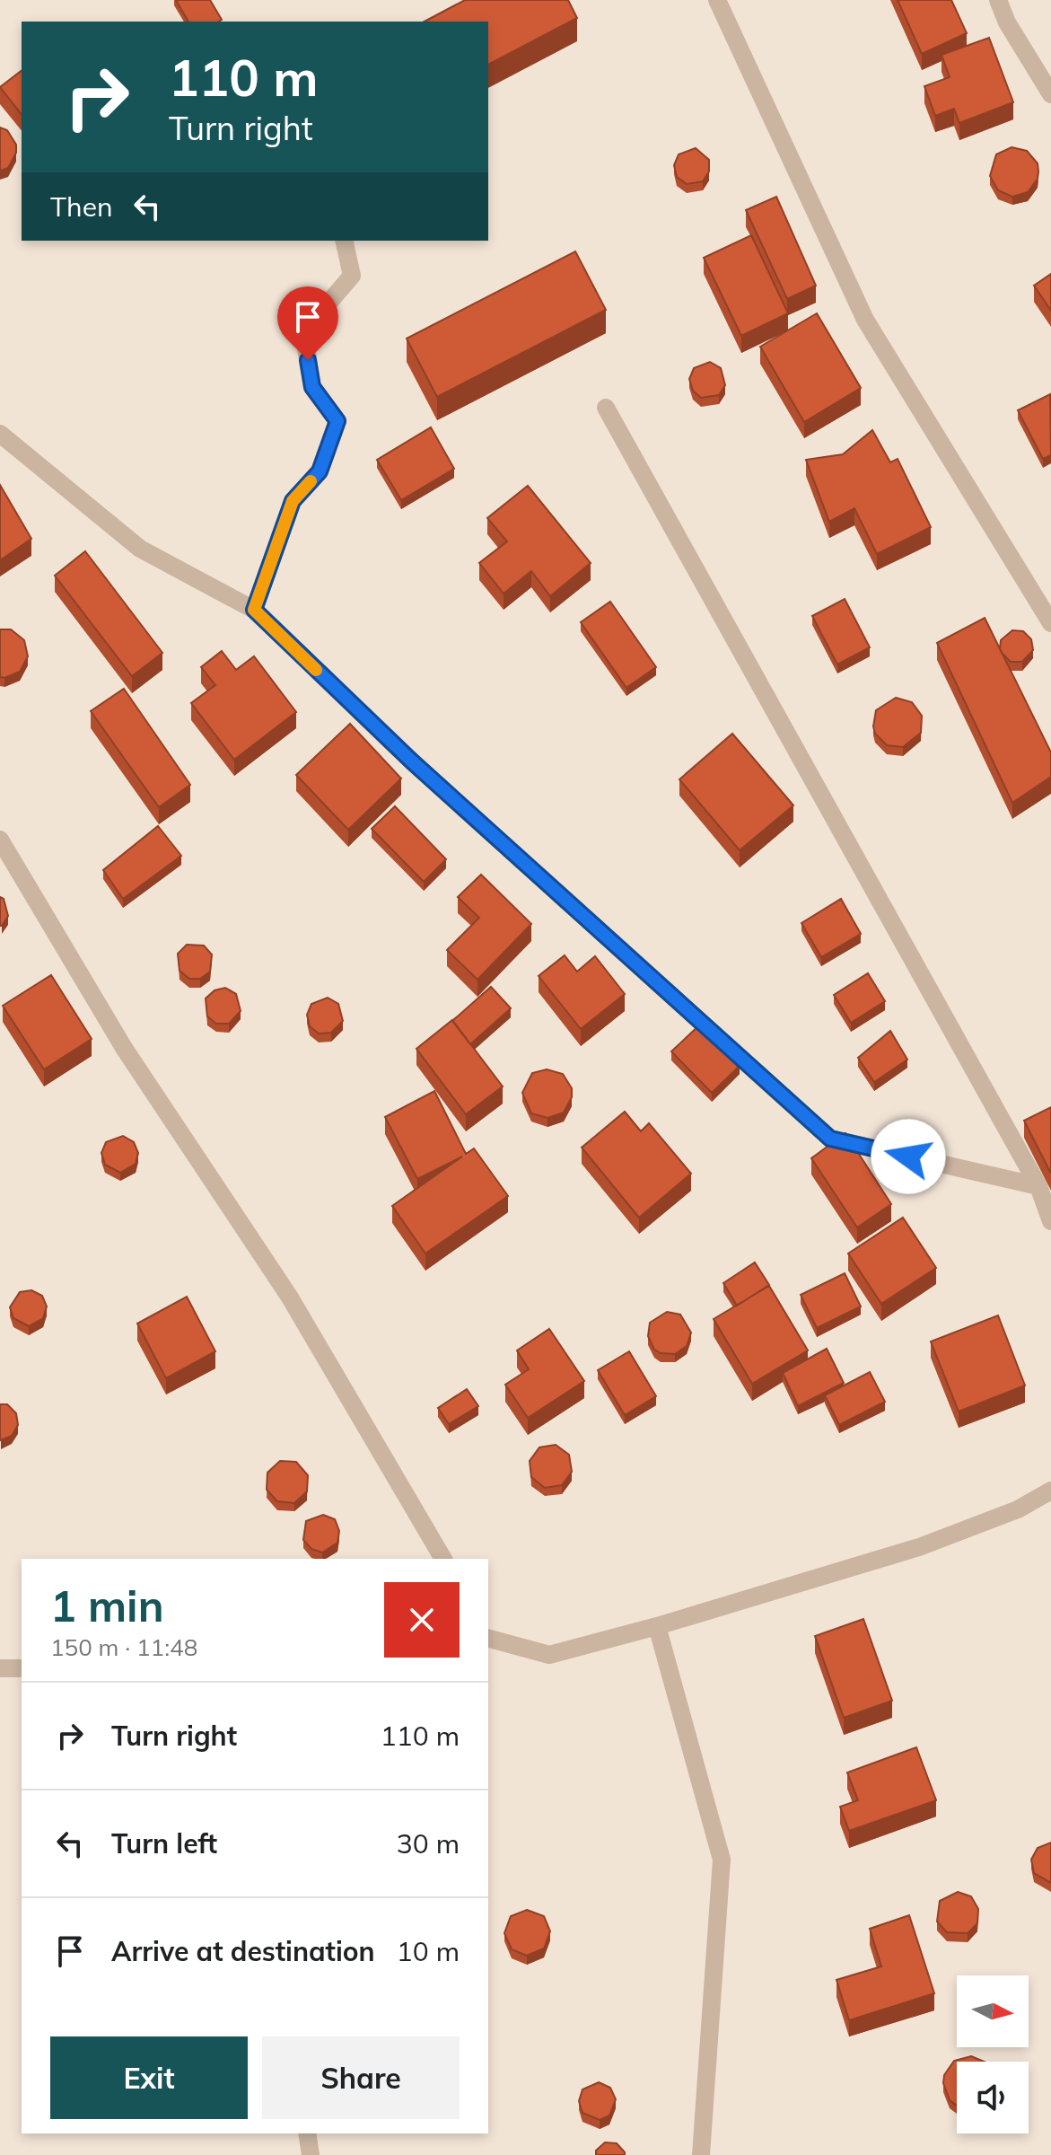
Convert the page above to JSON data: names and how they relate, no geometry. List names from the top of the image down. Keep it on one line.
{"north":"right","page":{"turn":["110 m","Turn right"],"then":"Then","heading":["1 min","150 m · 11:48"],"list":[{"name":"Turn right","value":"110 m"},{"name":"Turn left","value":"30 m"},{"name":"Arrive at destination","value":"10 m"}],"buttons":["Exit","Share"]}}
